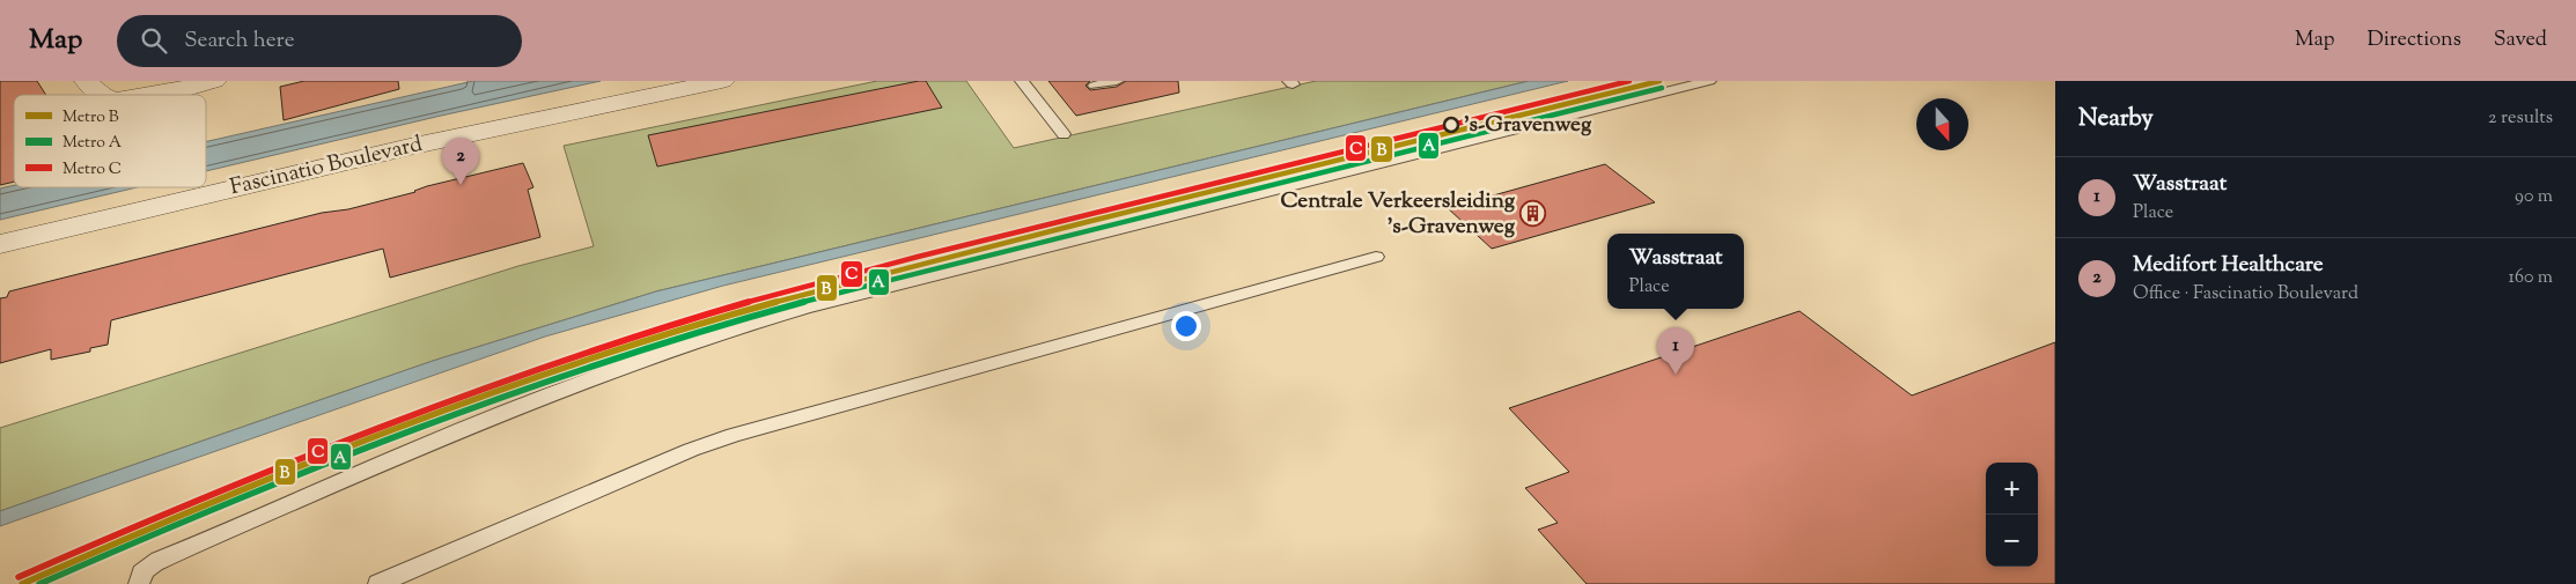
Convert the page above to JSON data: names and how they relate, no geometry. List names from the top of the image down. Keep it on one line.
{"streets":{"street":["Fascinatio Boulevard"]},"places":{"other":["'s-Gravenweg"],"building":["Centrale Verkeersleiding 's-Gravenweg"]},"lines":["metro line B","metro line C","metro line A"],"legend":["Metro B","Metro A","Metro C"],"north":"bottom","page":{"header":"Map","search":"Search here","nav":["Map","Directions","Saved"],"heading":["Nearby","2 results"],"pins":["2","1"],"list":[{"mark":"1","name":"Wasstraat","note":"Place","value":"90 m"},{"mark":"2","name":"Medifort Healthcare","note":"Office · Fascinatio Boulevard","value":"160 m"}],"popup":["Wasstraat","Place"],"map_buttons":["+","−"]}}
